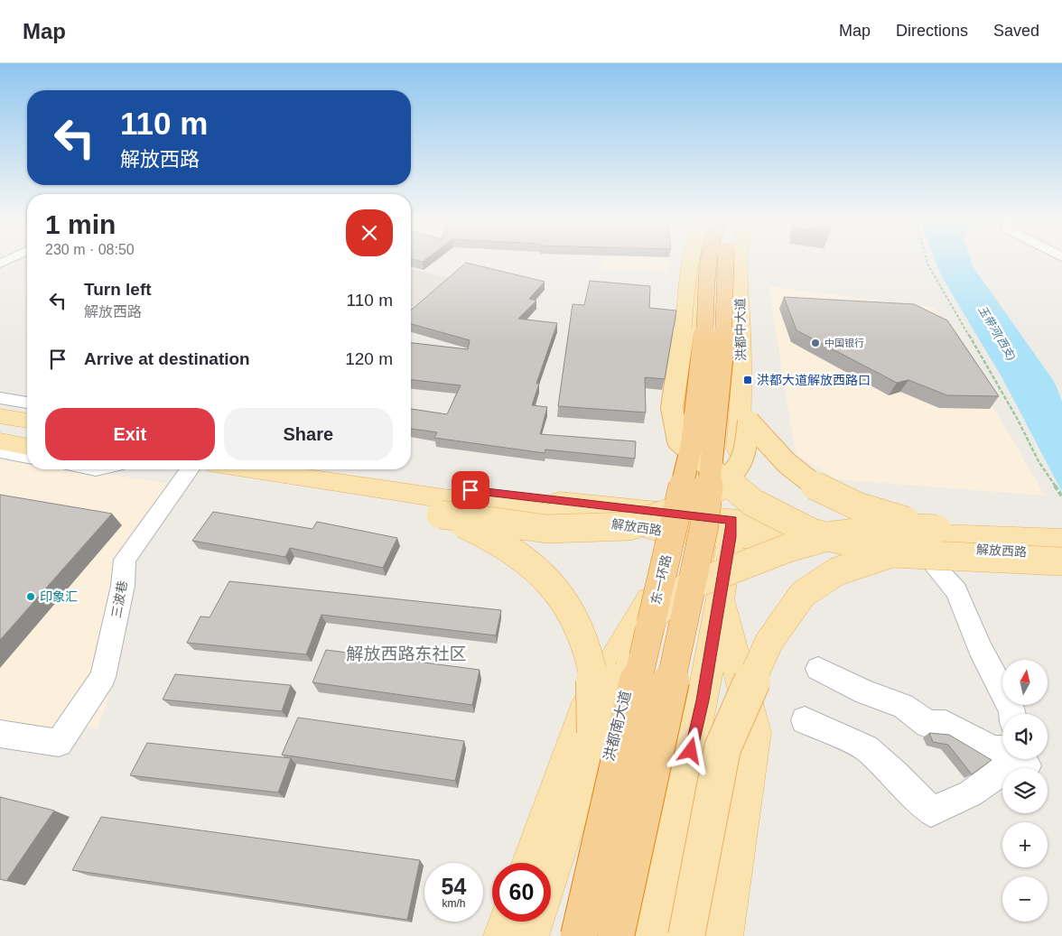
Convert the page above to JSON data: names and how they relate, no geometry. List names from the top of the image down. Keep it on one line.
{"streets":{"highway":["东一环路"],"main road":["洪都中大道","解放西路","洪都南大道"],"street":["三波巷"]},"crossings":[["洪都中大道","解放西路"],["解放西路","洪都南大道"]],"districts":["解放西路东社区"],"water":["玉带河(西支)"],"places":{"other":["中国银行","印象汇"],"transit":["洪都大道解放西路口"]},"north":"top","page":{"header":"Map","nav":["Map","Directions","Saved"],"turn":["110 m","解放西路"],"heading":["1 min","230 m · 08:50"],"list":[{"name":"Turn left","note":"解放西路","value":"110 m"},{"name":"Arrive at destination","value":"120 m"}],"buttons":["Exit","Share"],"map_buttons":["+","−"],"speed":"54 km/h","limit":"60"}}
